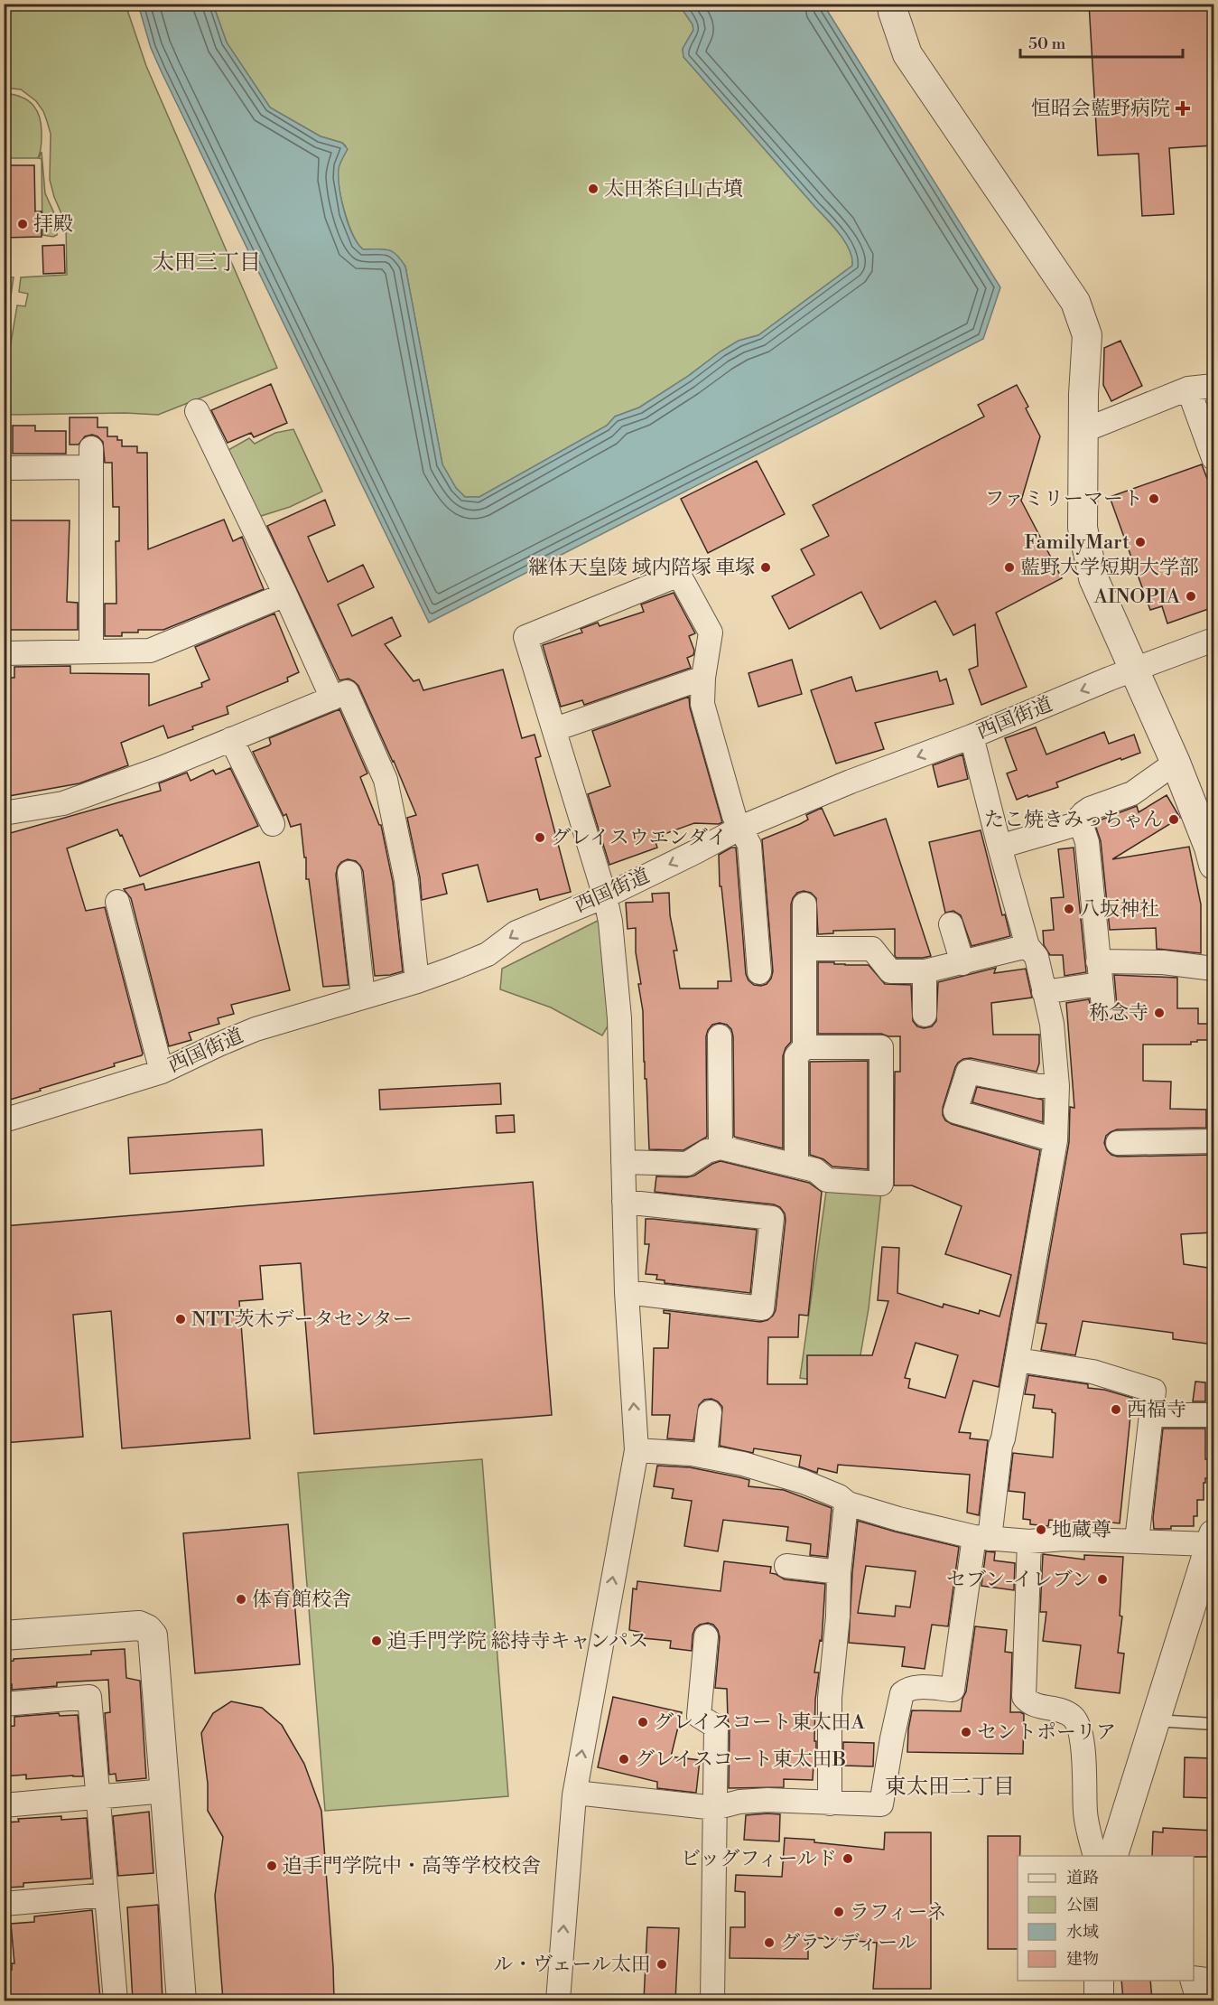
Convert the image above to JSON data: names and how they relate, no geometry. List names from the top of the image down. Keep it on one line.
{"streets":{"street":["西国街道"]},"districts":["太田三丁目","東太田二丁目"],"places":{"health":["恒昭会藍野病院"],"other":["太田茶臼山古墳","拝殿","ファミリーマート","FamilyMart","継体天皇陵 域内陪塚 車塚","藍野大学短期大学部","AINOPIA","たこ焼きみっちゃん","グレイスウエンダイ","八坂神社","称念寺","NTT茨木データセンター","西福寺","地蔵尊","セブン-イレブン","体育館校舎","追手門学院 総持寺キャンパス","グレイスコート東太田A","セントポーリア","グレイスコート東太田B","ビッグフィールド","追手門学院中・高等学校校舎","ラフィーネ","グランディール","ル・ヴェール太田"]},"legend":["道路","公園","水域","建物"],"scale_bar":"50 m"}
